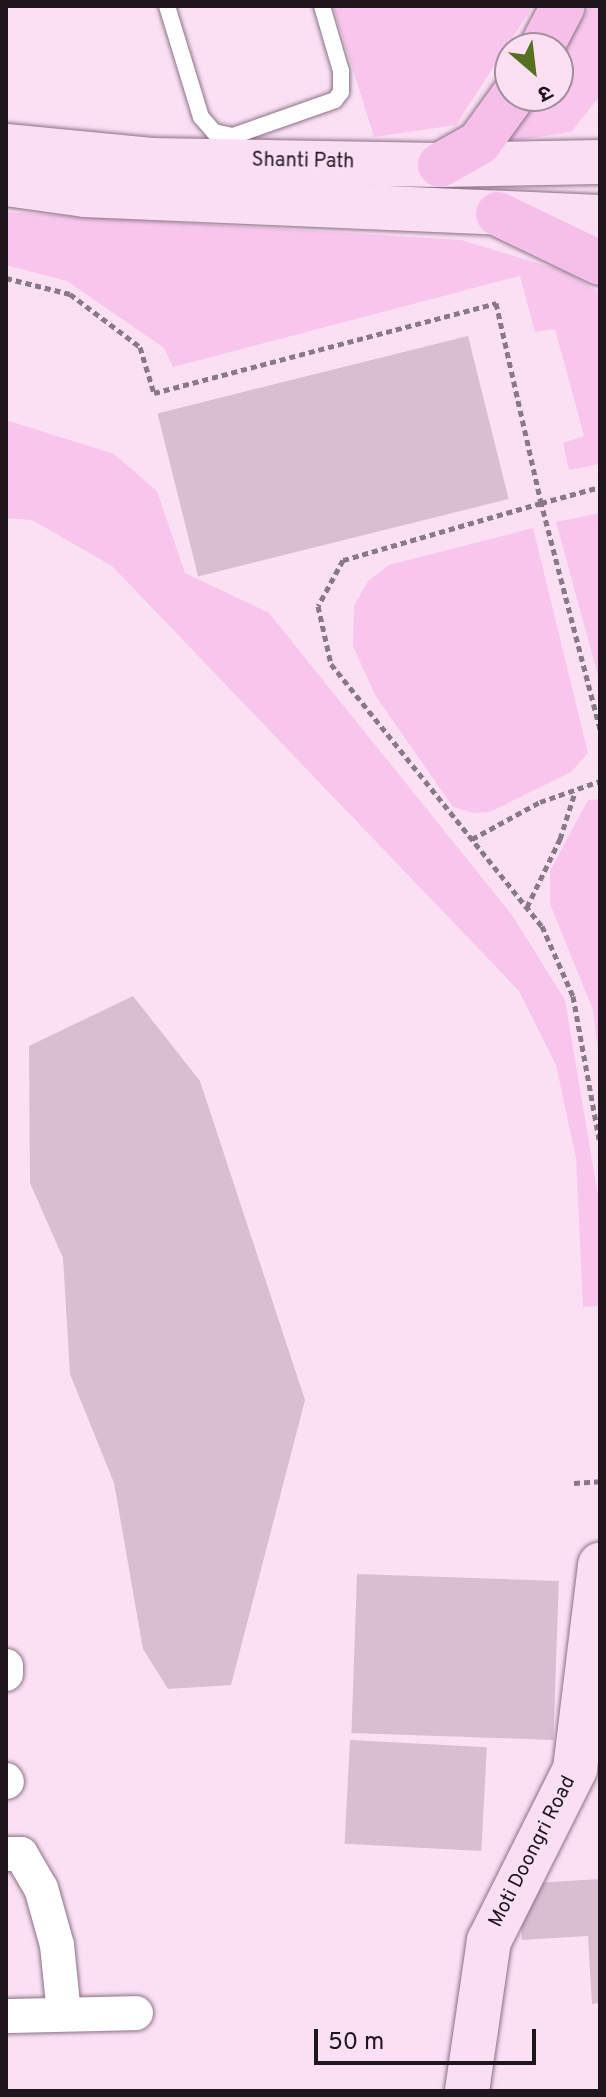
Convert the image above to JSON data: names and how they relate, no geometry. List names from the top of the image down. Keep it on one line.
{"streets":{"main road":["Shanti Path","Moti Doongri Road"]},"scale_bar":"50 m","north":"bottom right"}
